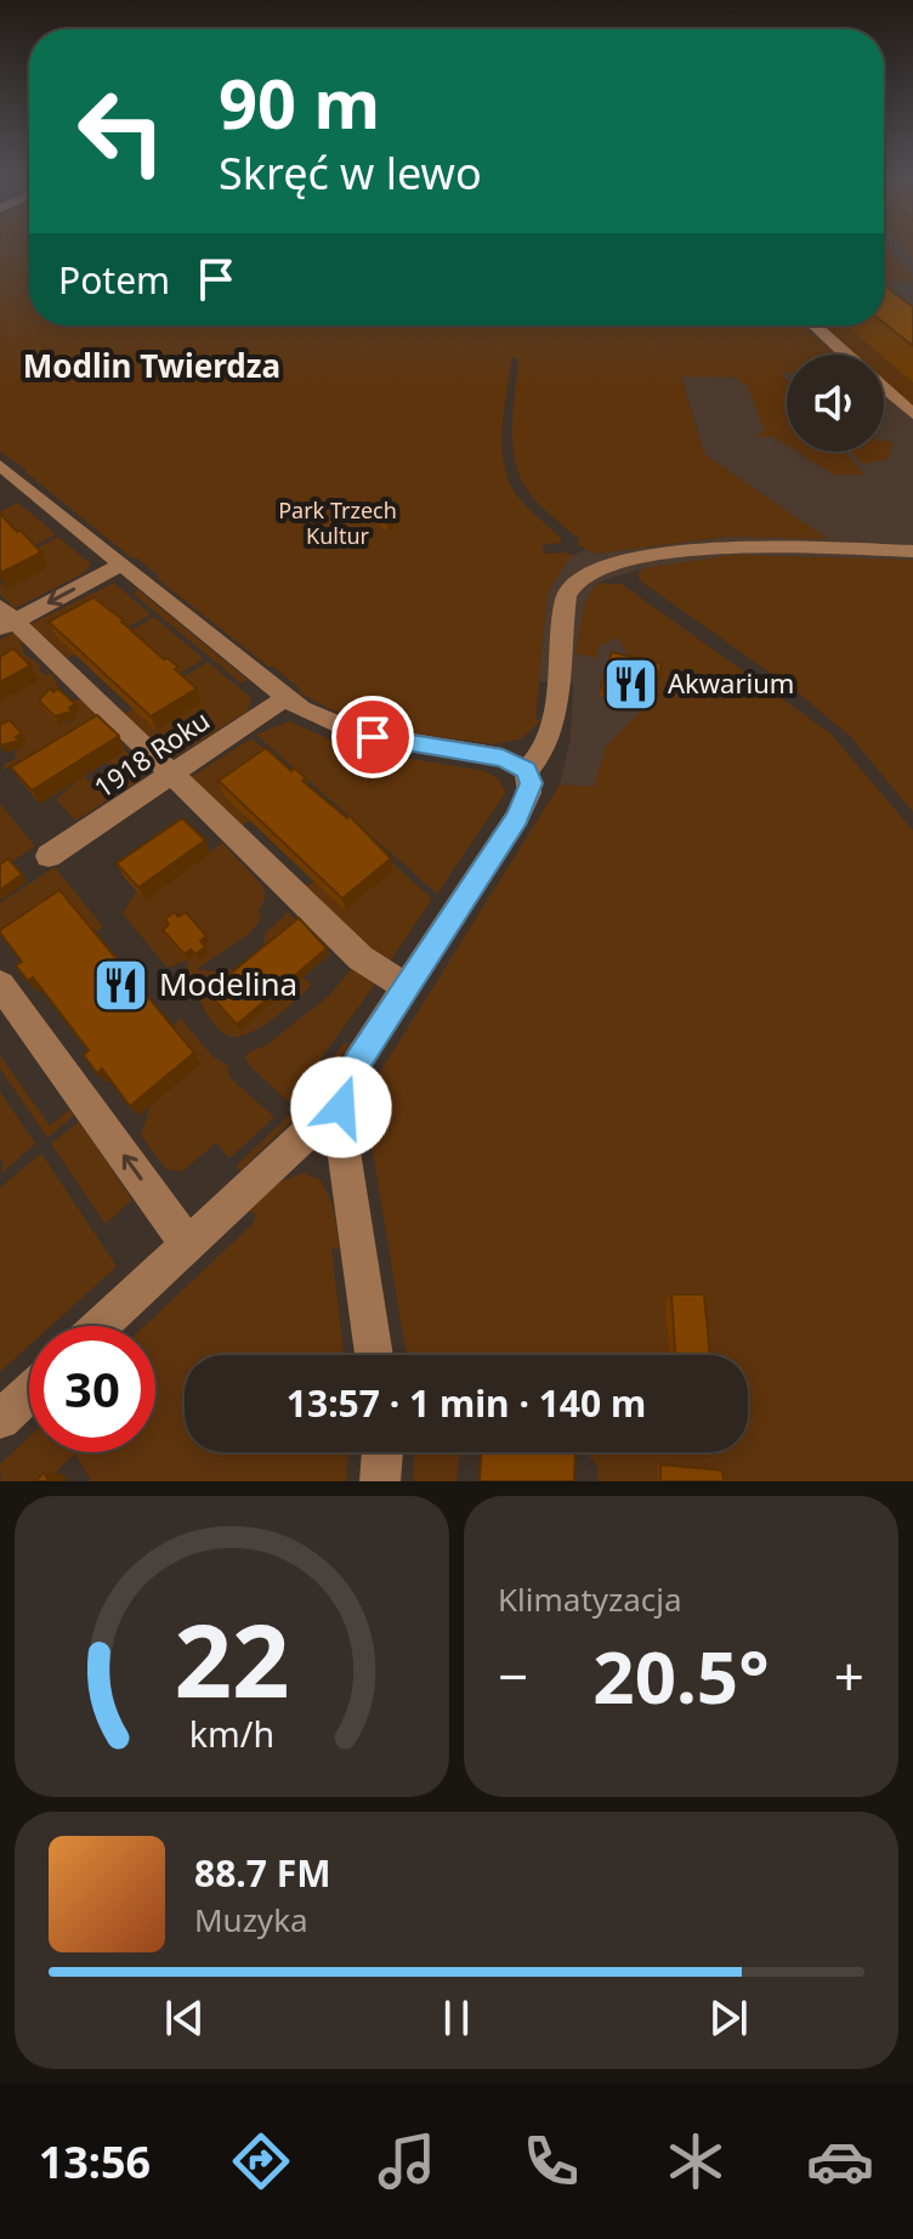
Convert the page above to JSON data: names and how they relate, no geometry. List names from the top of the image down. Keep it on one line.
{"streets":{"street":["1918 Roku"]},"districts":["Modlin Twierdza"],"parks":["Park Trzech Kultur"],"places":{"restaurant":["Akwarium","Modelina"]},"page":{"turn":["90 m","Skręć w lewo"],"then":"Potem","limit":"30","trip":"13:57 · 1 min · 140 m","tile":"Klimatyzacja","heat":["−","20.5°","+"],"song":["88.7 FM","Muzyka"],"tabs":"13:56","gauge":["22","km/h"]}}
